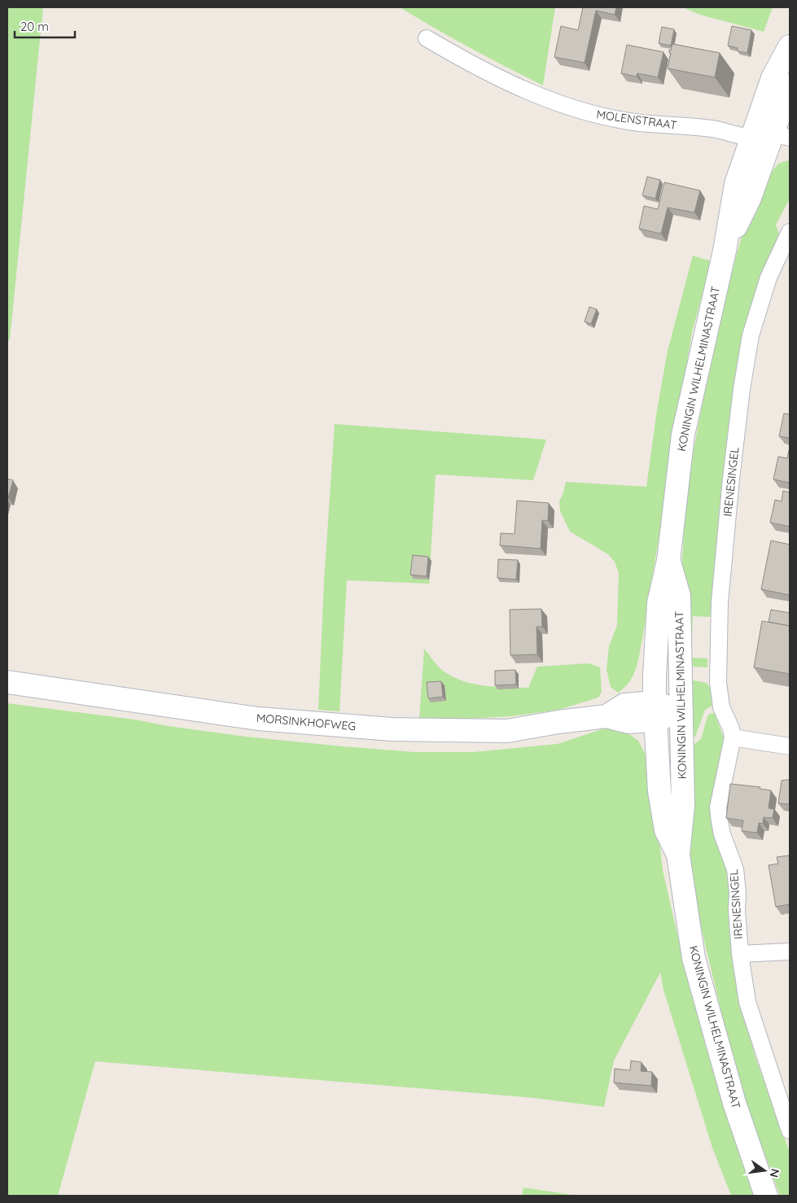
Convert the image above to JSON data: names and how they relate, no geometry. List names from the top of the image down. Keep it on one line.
{"streets":{"main road":["KONINGIN WILHELMINASTRAAT","MORSINKHOFWEG"],"street":["MOLENSTRAAT","IRENESINGEL"]},"crossings":[["MOLENSTRAAT","KONINGIN WILHELMINASTRAAT"],["KONINGIN WILHELMINASTRAAT","MORSINKHOFWEG"]],"scale_bar":"20 m","north":"right"}
